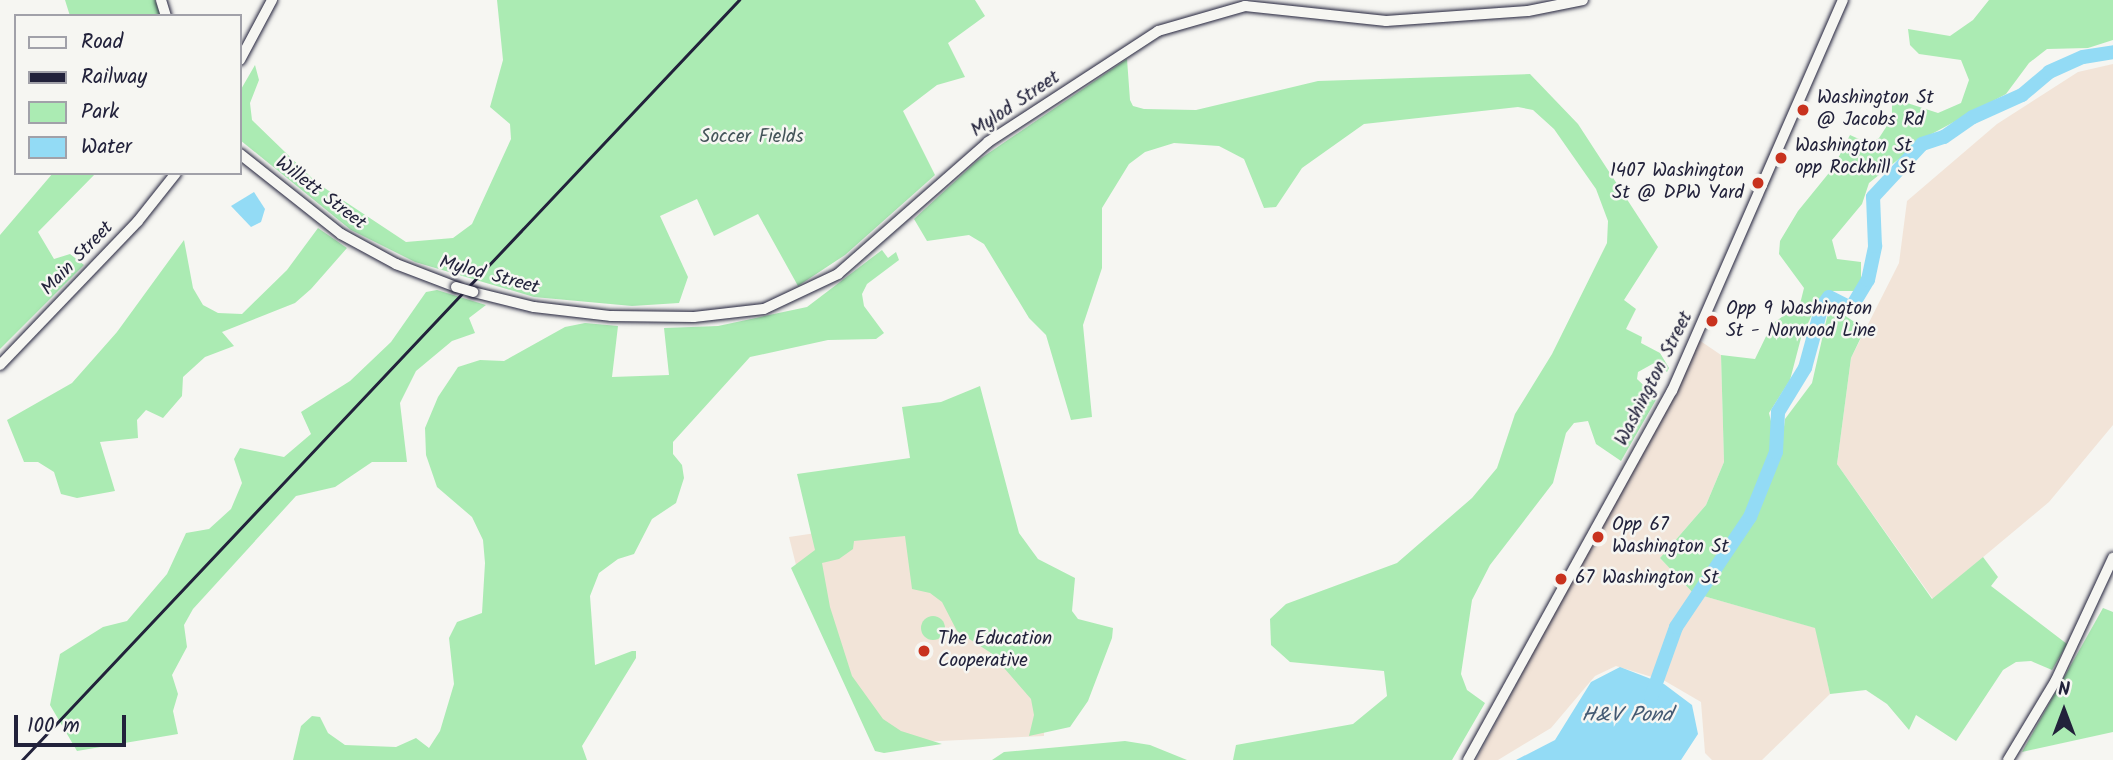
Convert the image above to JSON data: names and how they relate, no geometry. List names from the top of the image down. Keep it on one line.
{"streets":{"main road":["Main Street","Washington Street"],"street":["Mylod Street","Willett Street"]},"crossings":[["Mylod Street","Willett Street"]],"water":["H&V Pond"],"parks":["Soccer Fields"],"places":["Washington St @ Jacobs Rd","Washington St opp Rockhill St","1407 Washington St @ DPW Yard","Opp 9 Washington St - Norwood Line","Opp 67 Washington St","67 Washington St","The Education Cooperative"],"legend":["Road","Railway","Park","Water"],"scale_bar":"100 m","north":"top"}
